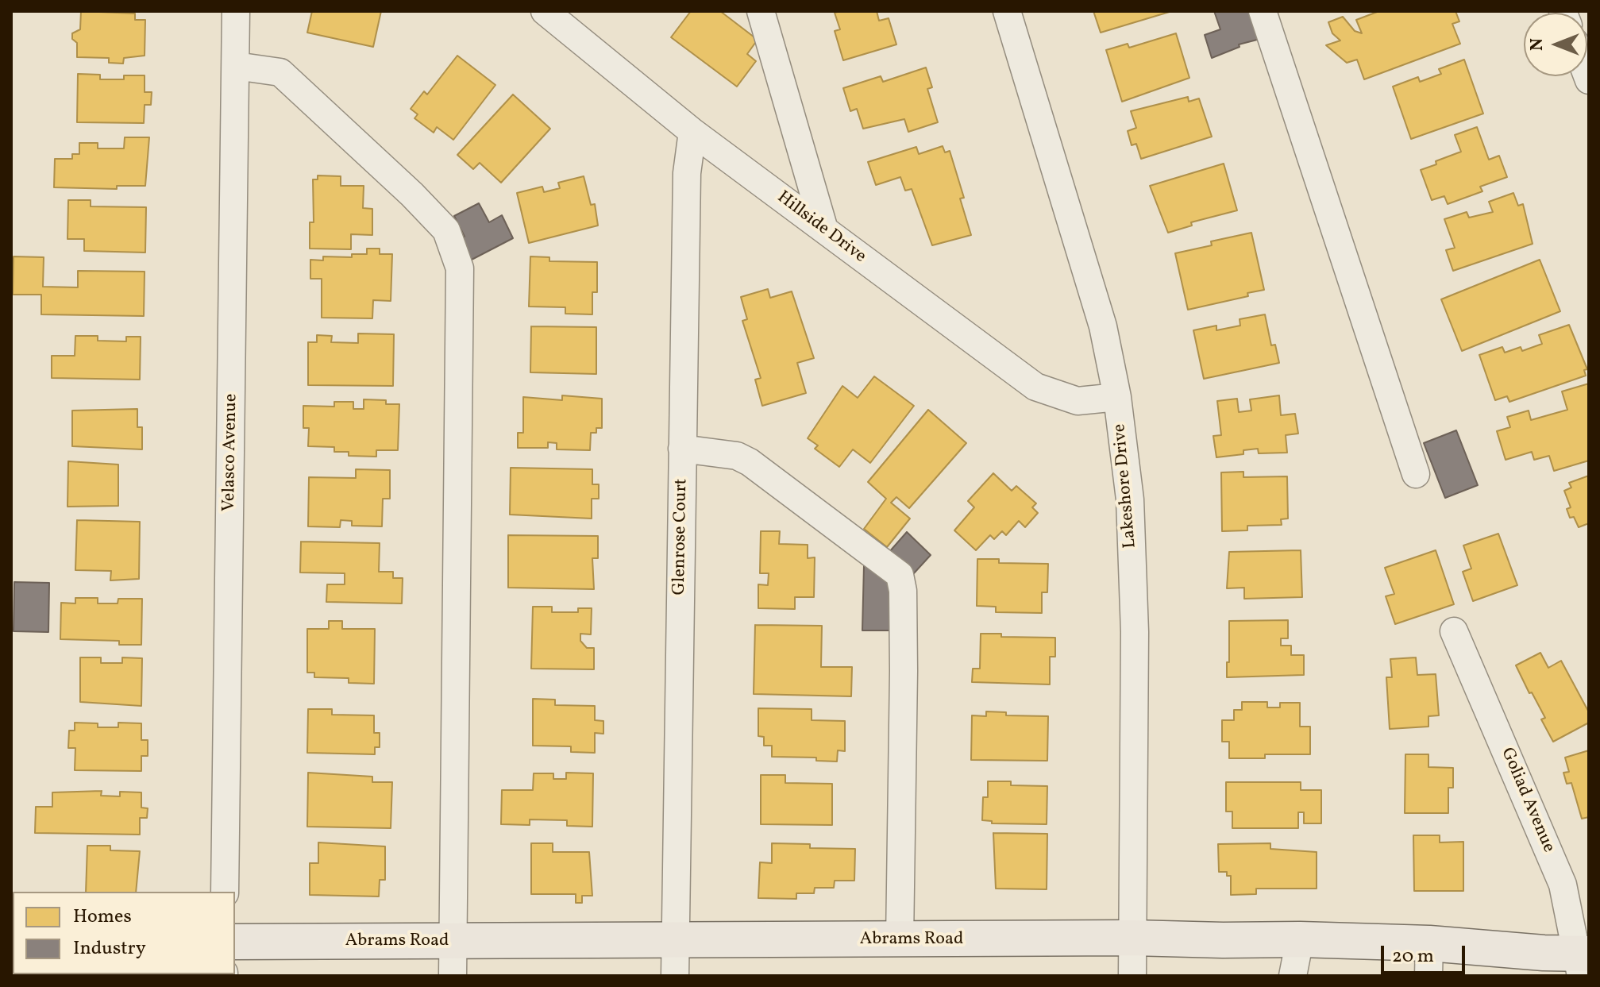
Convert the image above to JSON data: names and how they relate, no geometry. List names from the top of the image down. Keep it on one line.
{"streets":{"main road":["Abrams Road"],"street":["Hillside Drive","Velasco Avenue","Lakeshore Drive","Glenrose Court","Goliad Avenue"]},"crossings":[["Hillside Drive","Lakeshore Drive"],["Hillside Drive","Glenrose Court"],["Lakeshore Drive","Abrams Road"],["Glenrose Court","Abrams Road"],["Goliad Avenue","Abrams Road"]],"legend":["Homes","Industry"],"scale_bar":"20 m","north":"left"}
